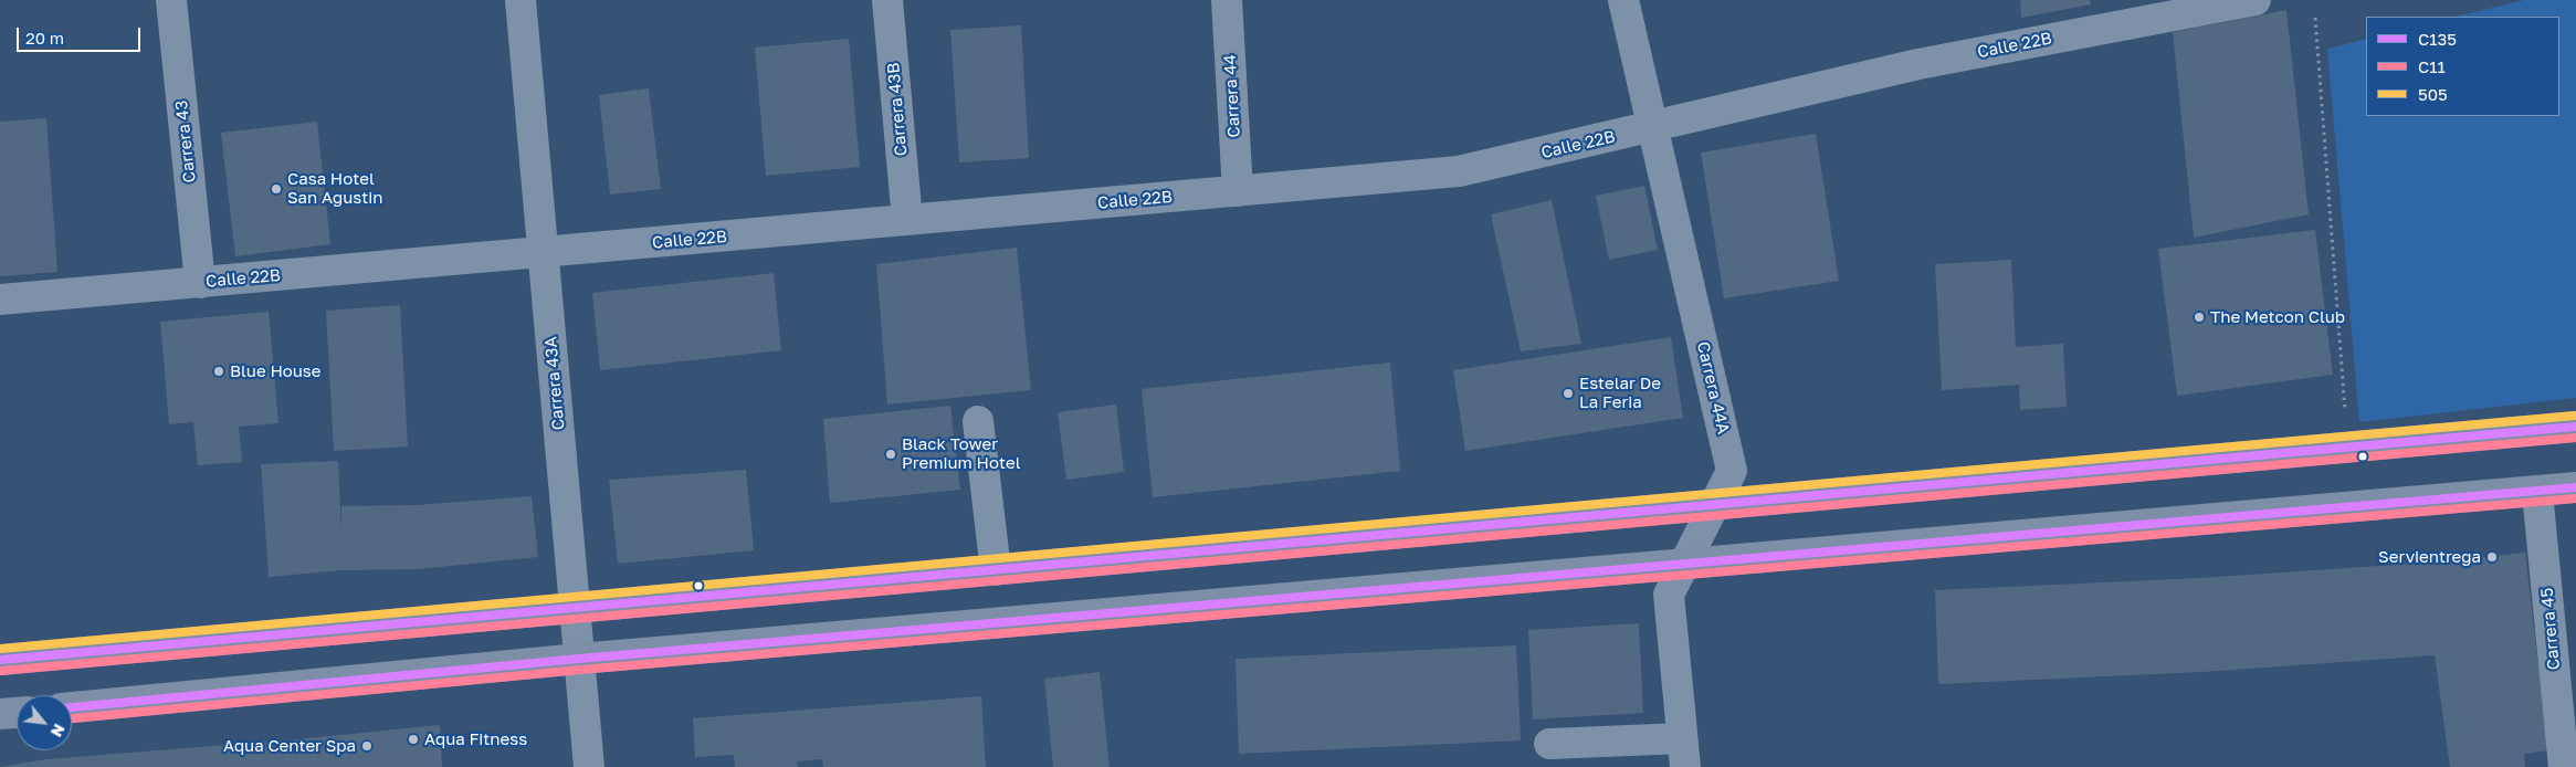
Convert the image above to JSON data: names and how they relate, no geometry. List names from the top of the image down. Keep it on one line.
{"streets":{"street":["Calle 22B","Carrera 44","Carrera 43B","Carrera 43","Carrera 43A","Carrera 44A","Carrera 45"]},"crossings":[["Calle 22B","Carrera 44"],["Calle 22B","Carrera 43B"],["Calle 22B","Carrera 43"],["Calle 22B","Carrera 43A"],["Calle 22B","Carrera 44A"]],"places":["Casa Hotel San Agustin","The Metcon Club","Blue House","Estelar De La Feria","Black Tower Premium Hotel","Servientrega","Aqua Fitness","Aqua Center Spa"],"lines":["transit line 505","transit line C135","transit line C11"],"legend":["C135","C11","505"],"scale_bar":"20 m","north":"bottom right"}
